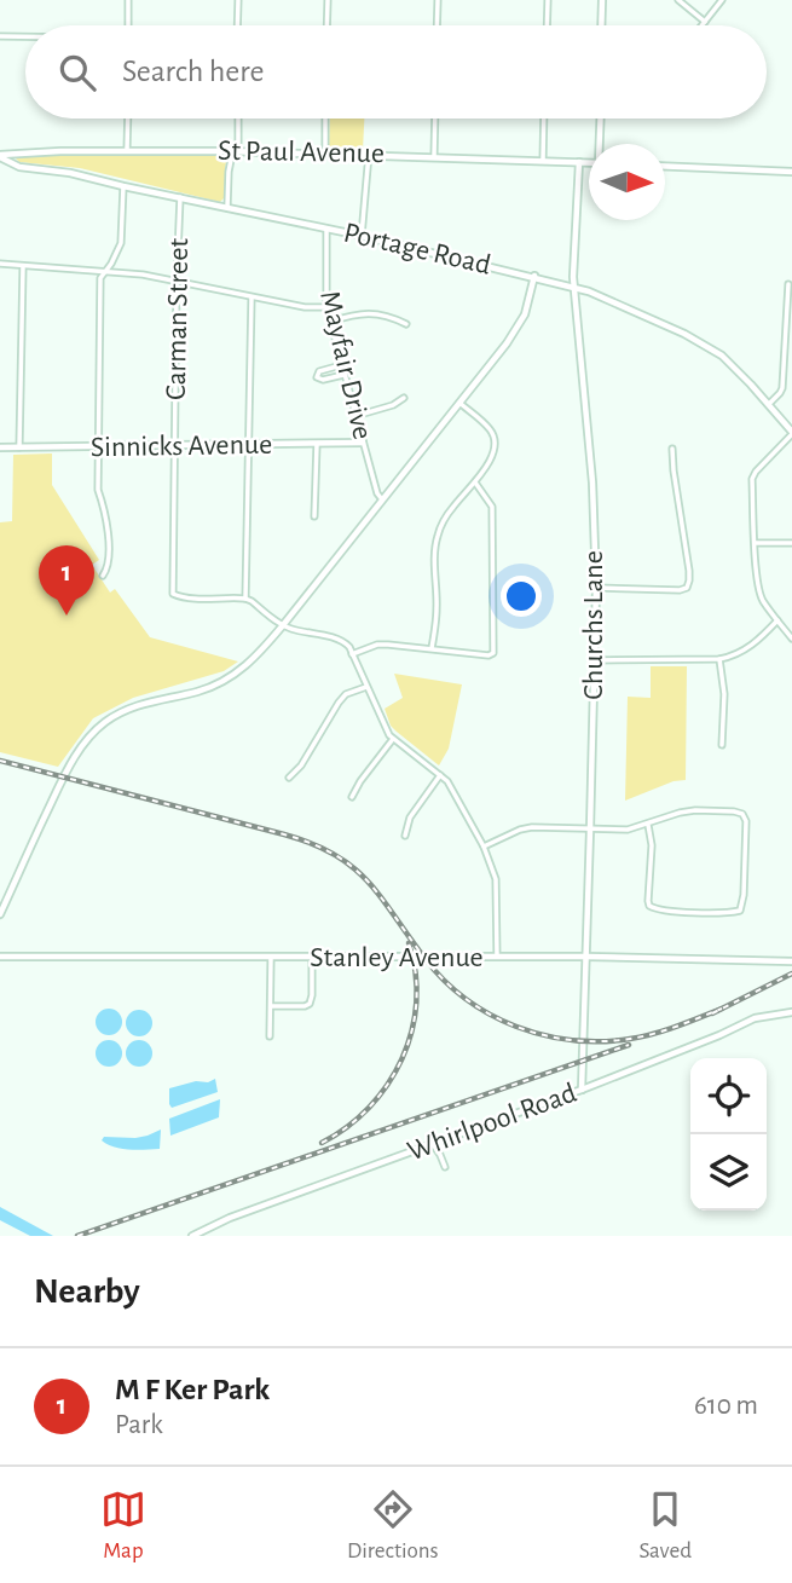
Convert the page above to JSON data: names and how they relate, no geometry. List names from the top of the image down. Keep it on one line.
{"streets":{"street":["St Paul Avenue","Portage Road","Carman Street","Mayfair Drive","Sinnicks Avenue","Churchs Lane","Stanley Avenue","Whirlpool Road"]},"crossings":[["St Paul Avenue","Portage Road"],["St Paul Avenue","Churchs Lane"],["Portage Road","Carman Street"],["Portage Road","Mayfair Drive"],["Portage Road","Churchs Lane"],["Carman Street","Sinnicks Avenue"],["Mayfair Drive","Sinnicks Avenue"],["Churchs Lane","Stanley Avenue"],["Churchs Lane","Whirlpool Road"]],"north":"right","page":{"search":"Search here","pins":"1","heading":"Nearby","list":[{"mark":"1","name":"M F Ker Park","note":"Park","value":"610 m"}],"nav":["Map","Directions","Saved"]}}
